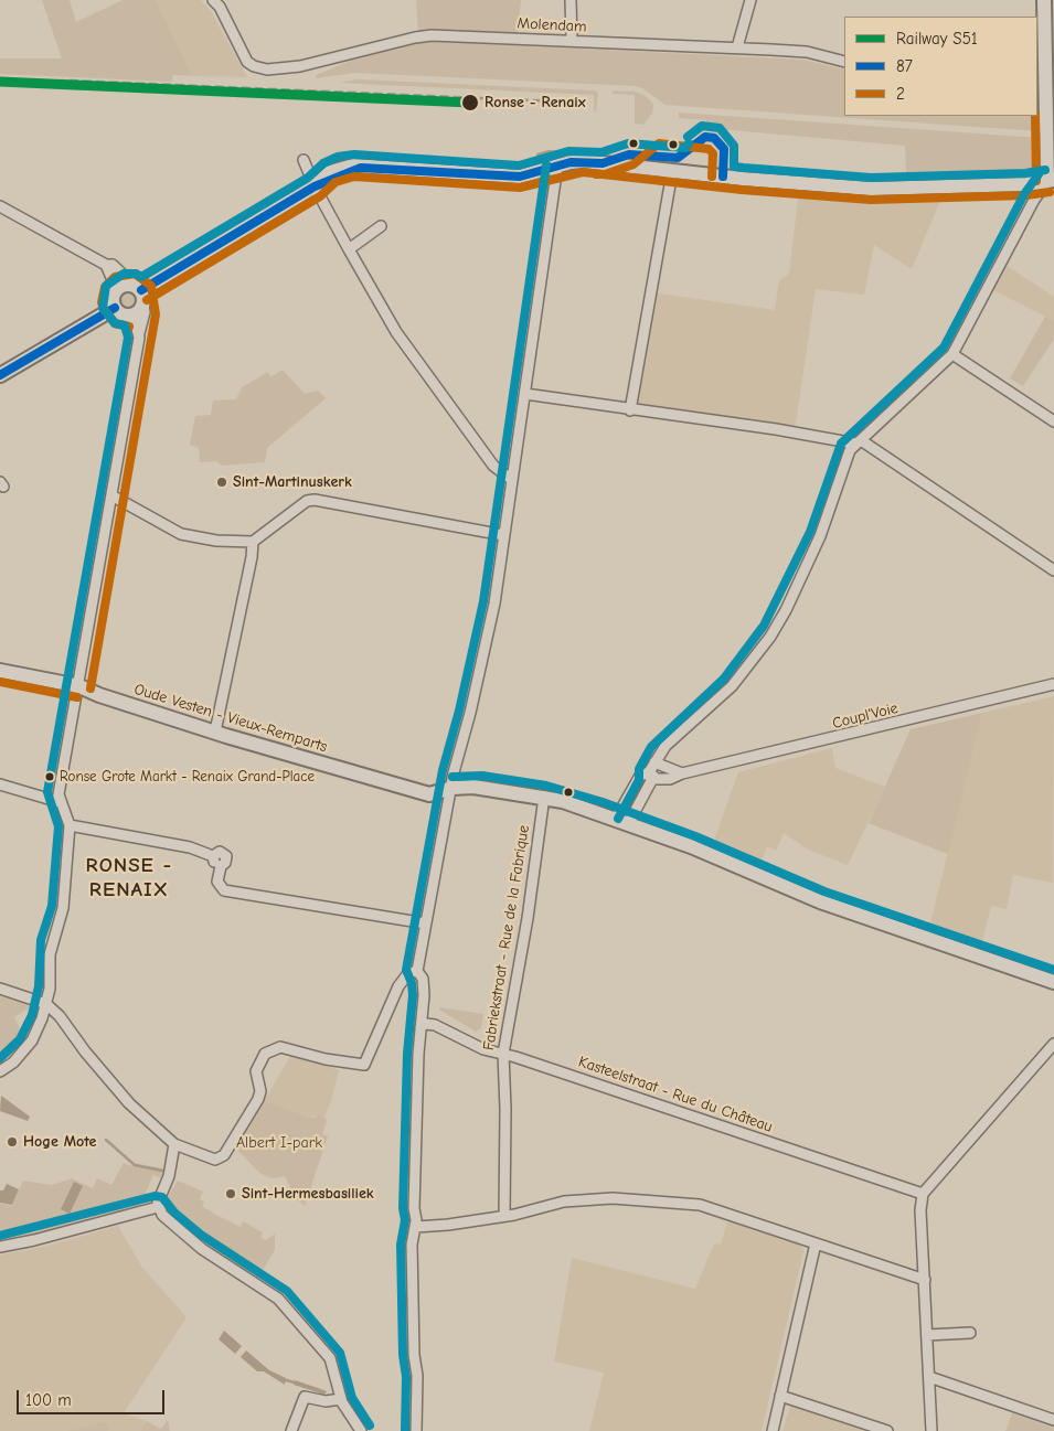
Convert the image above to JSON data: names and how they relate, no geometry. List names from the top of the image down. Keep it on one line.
{"streets":{"street":["Molendam","Coupl'Voie","Oude Vesten - Vieux-Remparts","Fabriekstraat - Rue de la Fabrique","Kasteelstraat - Rue du Château"]},"crossings":[["Oude Vesten - Vieux-Remparts","Fabriekstraat - Rue de la Fabrique"],["Fabriekstraat - Rue de la Fabrique","Kasteelstraat - Rue du Château"]],"districts":["RONSE - RENAIX"],"parks":["Albert I-park"],"places":["Ronse - Renaix","Sint-Martinuskerk","Ronse Grote Markt - Renaix Grand-Place","Hoge Mote","Sint-Hermesbasiliek"],"lines":["rail line S51","transit line 2","transit line 87"],"legend":["Railway S51","87","2"],"scale_bar":"100 m"}
